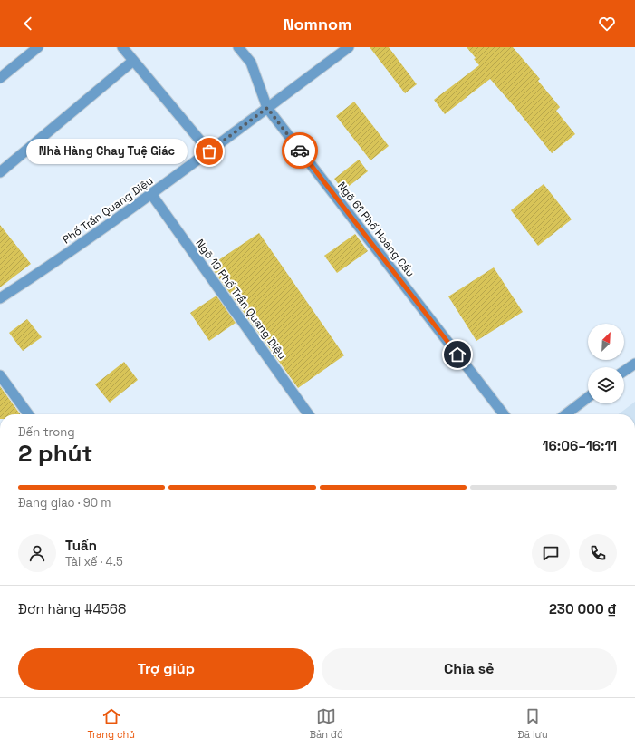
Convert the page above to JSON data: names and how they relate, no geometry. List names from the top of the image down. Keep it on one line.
{"streets":{"street":["Phố Trần Quang Diệu","Ngõ 61 Phố Hoàng Cầu","Ngõ 19 Phố Trần Quang Diệu"]},"crossings":[["Phố Trần Quang Diệu","Ngõ 61 Phố Hoàng Cầu"],["Phố Trần Quang Diệu","Ngõ 19 Phố Trần Quang Diệu"]],"places":["Nhà Hàng Chay Tuệ Giác"],"north":"top right","page":{"header":"Nomnom","bubble":"Nhà Hàng Chay Tuệ Giác","heading":["2 phút","Đến trong","16:06–16:11"],"panel":["Tuấn","Tài xế · 4.5","Đơn hàng #4568","230 000 ₫"],"bar":"Đang giao · 90 m","buttons":["Trợ giúp","Chia sẻ"],"tabs":["Trang chủ","Bản đồ","Đã lưu"]}}
